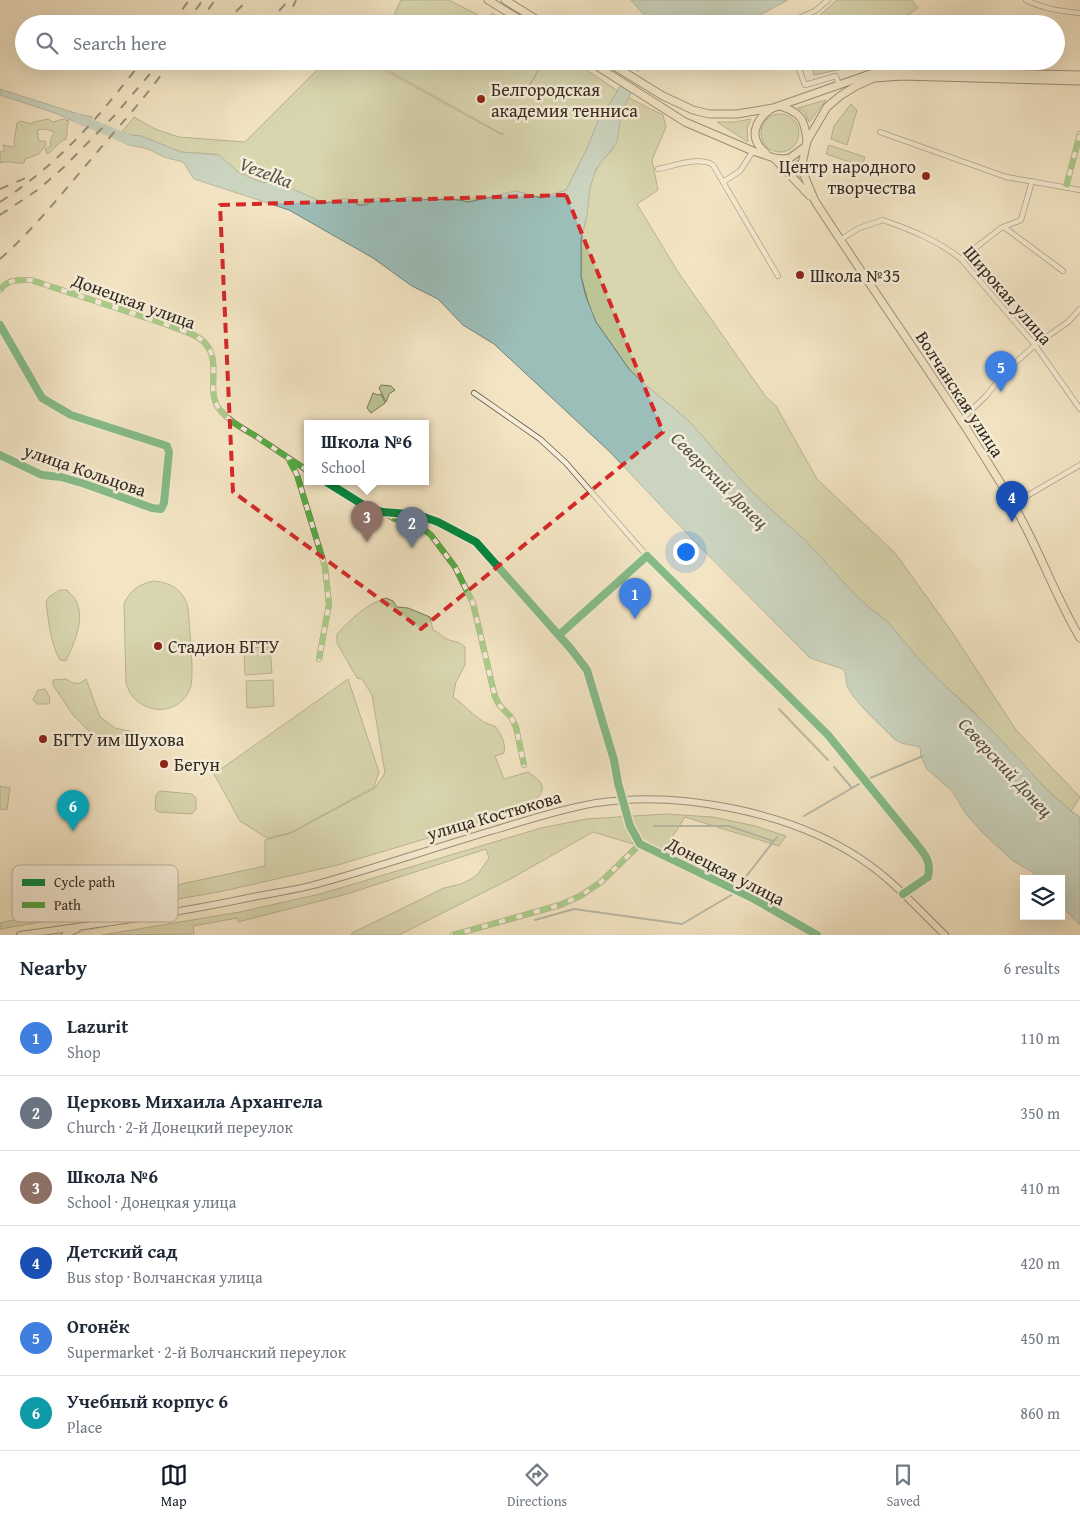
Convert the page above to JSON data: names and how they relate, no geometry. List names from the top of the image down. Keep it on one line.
{"streets":{"main road":["Волчанская улица","улица Костюкова"],"street":["Широкая улица","Донецкая улица","улица Кольцова"]},"crossings":[["Широкая улица","Волчанская улица"]],"water":["Vezelka","Северский Донец"],"places":["Белгородская академия тенниса","Центр народного творчества","Школа №35","Стадион БГТУ","БГТУ им Шухова","Бегун"],"legend":["Cycle path","Path"],"page":{"search":"Search here","pins":["5","4","3","2","1","6"],"popup":["Школа №6","School"],"heading":["Nearby","6 results"],"list":[{"mark":"1","name":"Lazurit","note":"Shop","value":"110 m"},{"mark":"2","name":"Церковь Михаила Архангела","note":"Church · 2-й Донецкий переулок","value":"350 m"},{"mark":"3","name":"Школа №6","note":"School · Донецкая улица","value":"410 m"},{"mark":"4","name":"Детский сад","note":"Bus stop · Волчанская улица","value":"420 m"},{"mark":"5","name":"Огонёк","note":"Supermarket · 2-й Волчанский переулок","value":"450 m"},{"mark":"6","name":"Учебный корпус 6","note":"Place","value":"860 m"}],"nav":["Map","Directions","Saved"]}}
